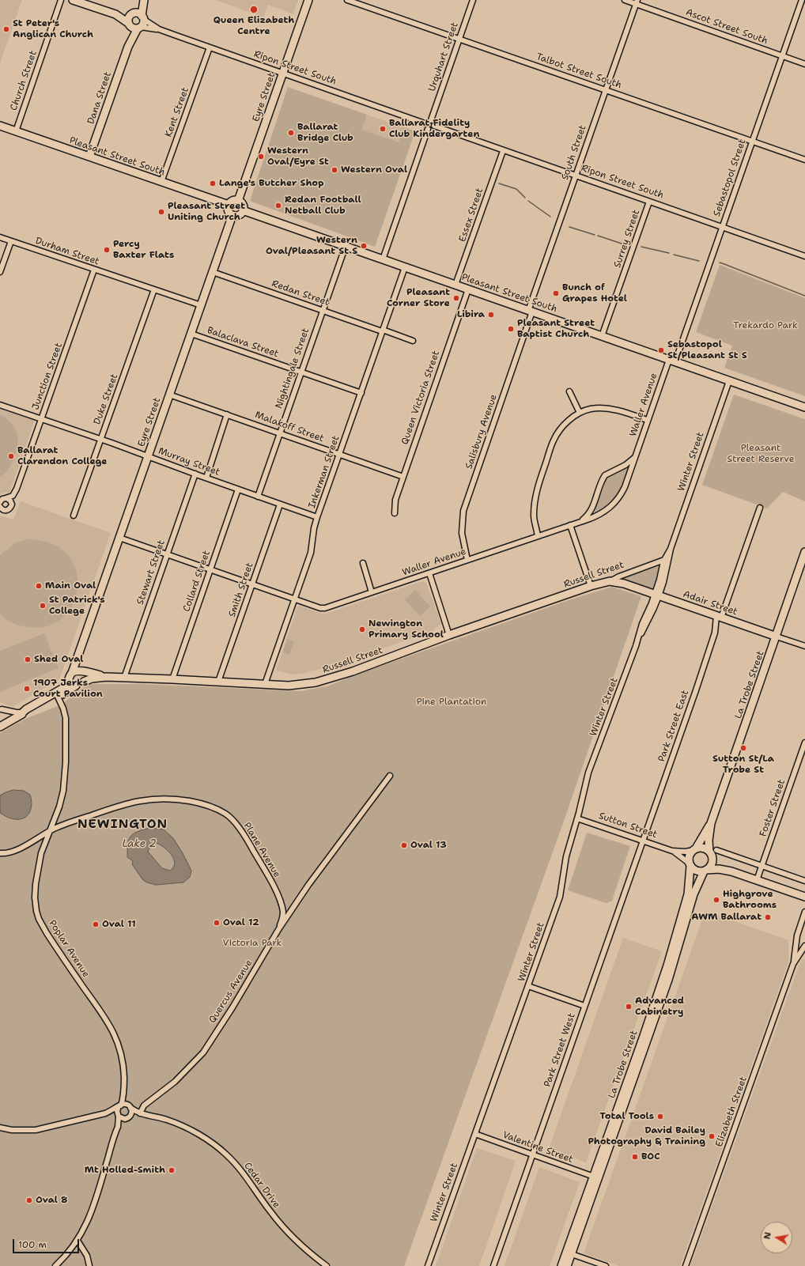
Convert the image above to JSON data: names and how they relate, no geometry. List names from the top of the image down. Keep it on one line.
{"streets":{"main road":["Eyre Street","Dana Street","Pleasant Street South","Russell Street","Adair Street","La Trobe Street"],"street":["Ascot Street South","Urquhart Street","Ripon Street South","Talbot Street South","Church Street","Kent Street","South Street","Sebastopol Street","Essex Street","Surrey Street","Durham Street","Redan Street","Balaclava Street","Nightingale Street","Junction Street","Queen Victoria Street","Duke Street","Waller Avenue","Malakoff Street","Salisbury Avenue","Murray Street","Winter Street","Inkerman Street","Stewart Street","Collard Street","Smith Street","Park Street East","Foster Street","Sutton Street","Plane Avenue","Poplar Avenue","Quercus Avenue","Park Street West","Elizabeth Street","Valentine Street","Cedar Drive"]},"crossings":[["Ascot Street South","South Street"],["Ascot Street South","Sebastopol Street"],["Urquhart Street","Ripon Street South"],["Urquhart Street","Talbot Street South"],["Ripon Street South","Eyre Street"],["Ripon Street South","Dana Street"],["Ripon Street South","Kent Street"],["Ripon Street South","South Street"],["Ripon Street South","Sebastopol Street"],["Ripon Street South","Essex Street"],["Ripon Street South","Surrey Street"],["Talbot Street South","South Street"],["Talbot Street South","Sebastopol Street"],["Church Street","Pleasant Street South"],["Eyre Street","Pleasant Street South"],["Eyre Street","Durham Street"],["Eyre Street","Redan Street"],["Eyre Street","Balaclava Street"],["Eyre Street","Waller Avenue"],["Eyre Street","Malakoff Street"],["Eyre Street","Murray Street"],["Eyre Street","Russell Street"],["Dana Street","Pleasant Street South"],["Kent Street","Pleasant Street South"],["South Street","Pleasant Street South"],["South Street","Salisbury Avenue"],["Pleasant Street South","Sebastopol Street"],["Pleasant Street South","Essex Street"],["Pleasant Street South","Surrey Street"],["Pleasant Street South","Nightingale Street"],["Pleasant Street South","Queen Victoria Street"],["Pleasant Street South","Waller Avenue"],["Pleasant Street South","Salisbury Avenue"],["Pleasant Street South","Winter Street"],["Pleasant Street South","Inkerman Street"],["Sebastopol Street","Waller Avenue"],["Durham Street","Junction Street"],["Durham Street","Duke Street"],["Redan Street","Nightingale Street"],["Redan Street","Inkerman Street"],["Balaclava Street","Nightingale Street"],["Balaclava Street","Inkerman Street"],["Nightingale Street","Malakoff Street"],["Nightingale Street","Murray Street"],["Junction Street","Murray Street"],["Queen Victoria Street","Malakoff Street"],["Duke Street","Murray Street"],["Waller Avenue","Salisbury Avenue"],["Waller Avenue","Inkerman Street"],["Waller Avenue","Stewart Street"],["Waller Avenue","Collard Street"],["Waller Avenue","Smith Street"],["Malakoff Street","Inkerman Street"],["Murray Street","Inkerman Street"],["Murray Street","Stewart Street"],["Murray Street","Collard Street"],["Murray Street","Smith Street"],["Winter Street","Russell Street"],["Winter Street","Adair Street"],["Winter Street","Sutton Street"],["Winter Street","Valentine Street"],["Inkerman Street","Russell Street"],["Stewart Street","Russell Street"],["Russell Street","Collard Street"],["Russell Street","Smith Street"],["Russell Street","Adair Street"],["Adair Street","La Trobe Street"],["Adair Street","Park Street East"],["La Trobe Street","Sutton Street"],["La Trobe Street","Valentine Street"],["Park Street East","Sutton Street"],["Park Street East","Park Street West"],["Sutton Street","Park Street West"],["Plane Avenue","Poplar Avenue"],["Plane Avenue","Quercus Avenue"],["Poplar Avenue","Cedar Drive"],["Quercus Avenue","Cedar Drive"],["Park Street West","Valentine Street"]],"districts":["NEWINGTON"],"water":["Lake 2"],"parks":["Trekardo Park","Pleasant Street Reserve","Pine Plantation","Victoria Park"],"places":["Queen Elizabeth Centre","St Peter's Anglican Church","Ballarat Fidelity Club Kindergarten","Ballarat Bridge Club","Western Oval/Eyre St","Western Oval","Lange's Butcher Shop","Redan Football Netball Club","Pleasant Street Uniting Church","Western Oval/Pleasant St S","Percy Baxter Flats","Bunch of Grapes Hotel","Pleasant Corner Store","Libira","Pleasant Street Baptist Church","Sebastopol St/Pleasant St S","Ballarat Clarendon College","Main Oval","St Patrick's College","Newington Primary School","Shed Oval","1907 Jerks Court Pavilion","Sutton St/La Trobe St","Oval 13","Highgrove Bathrooms","AWM Ballarat","Oval 12","Oval 11","Advanced Cabinetry","Total Tools","David Bailey Photography & Training","BOC","Mt Holled-Smith","Oval 8"],"scale_bar":"100 m","north":"left"}
